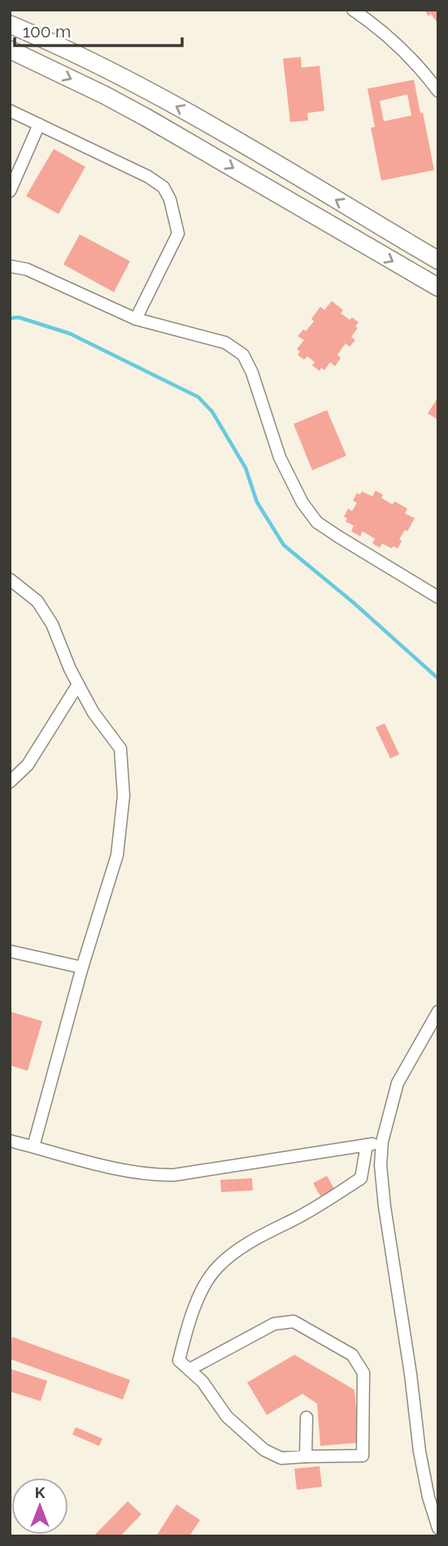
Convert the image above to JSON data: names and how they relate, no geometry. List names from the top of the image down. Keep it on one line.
{"scale_bar":"100 m","north":"top"}
